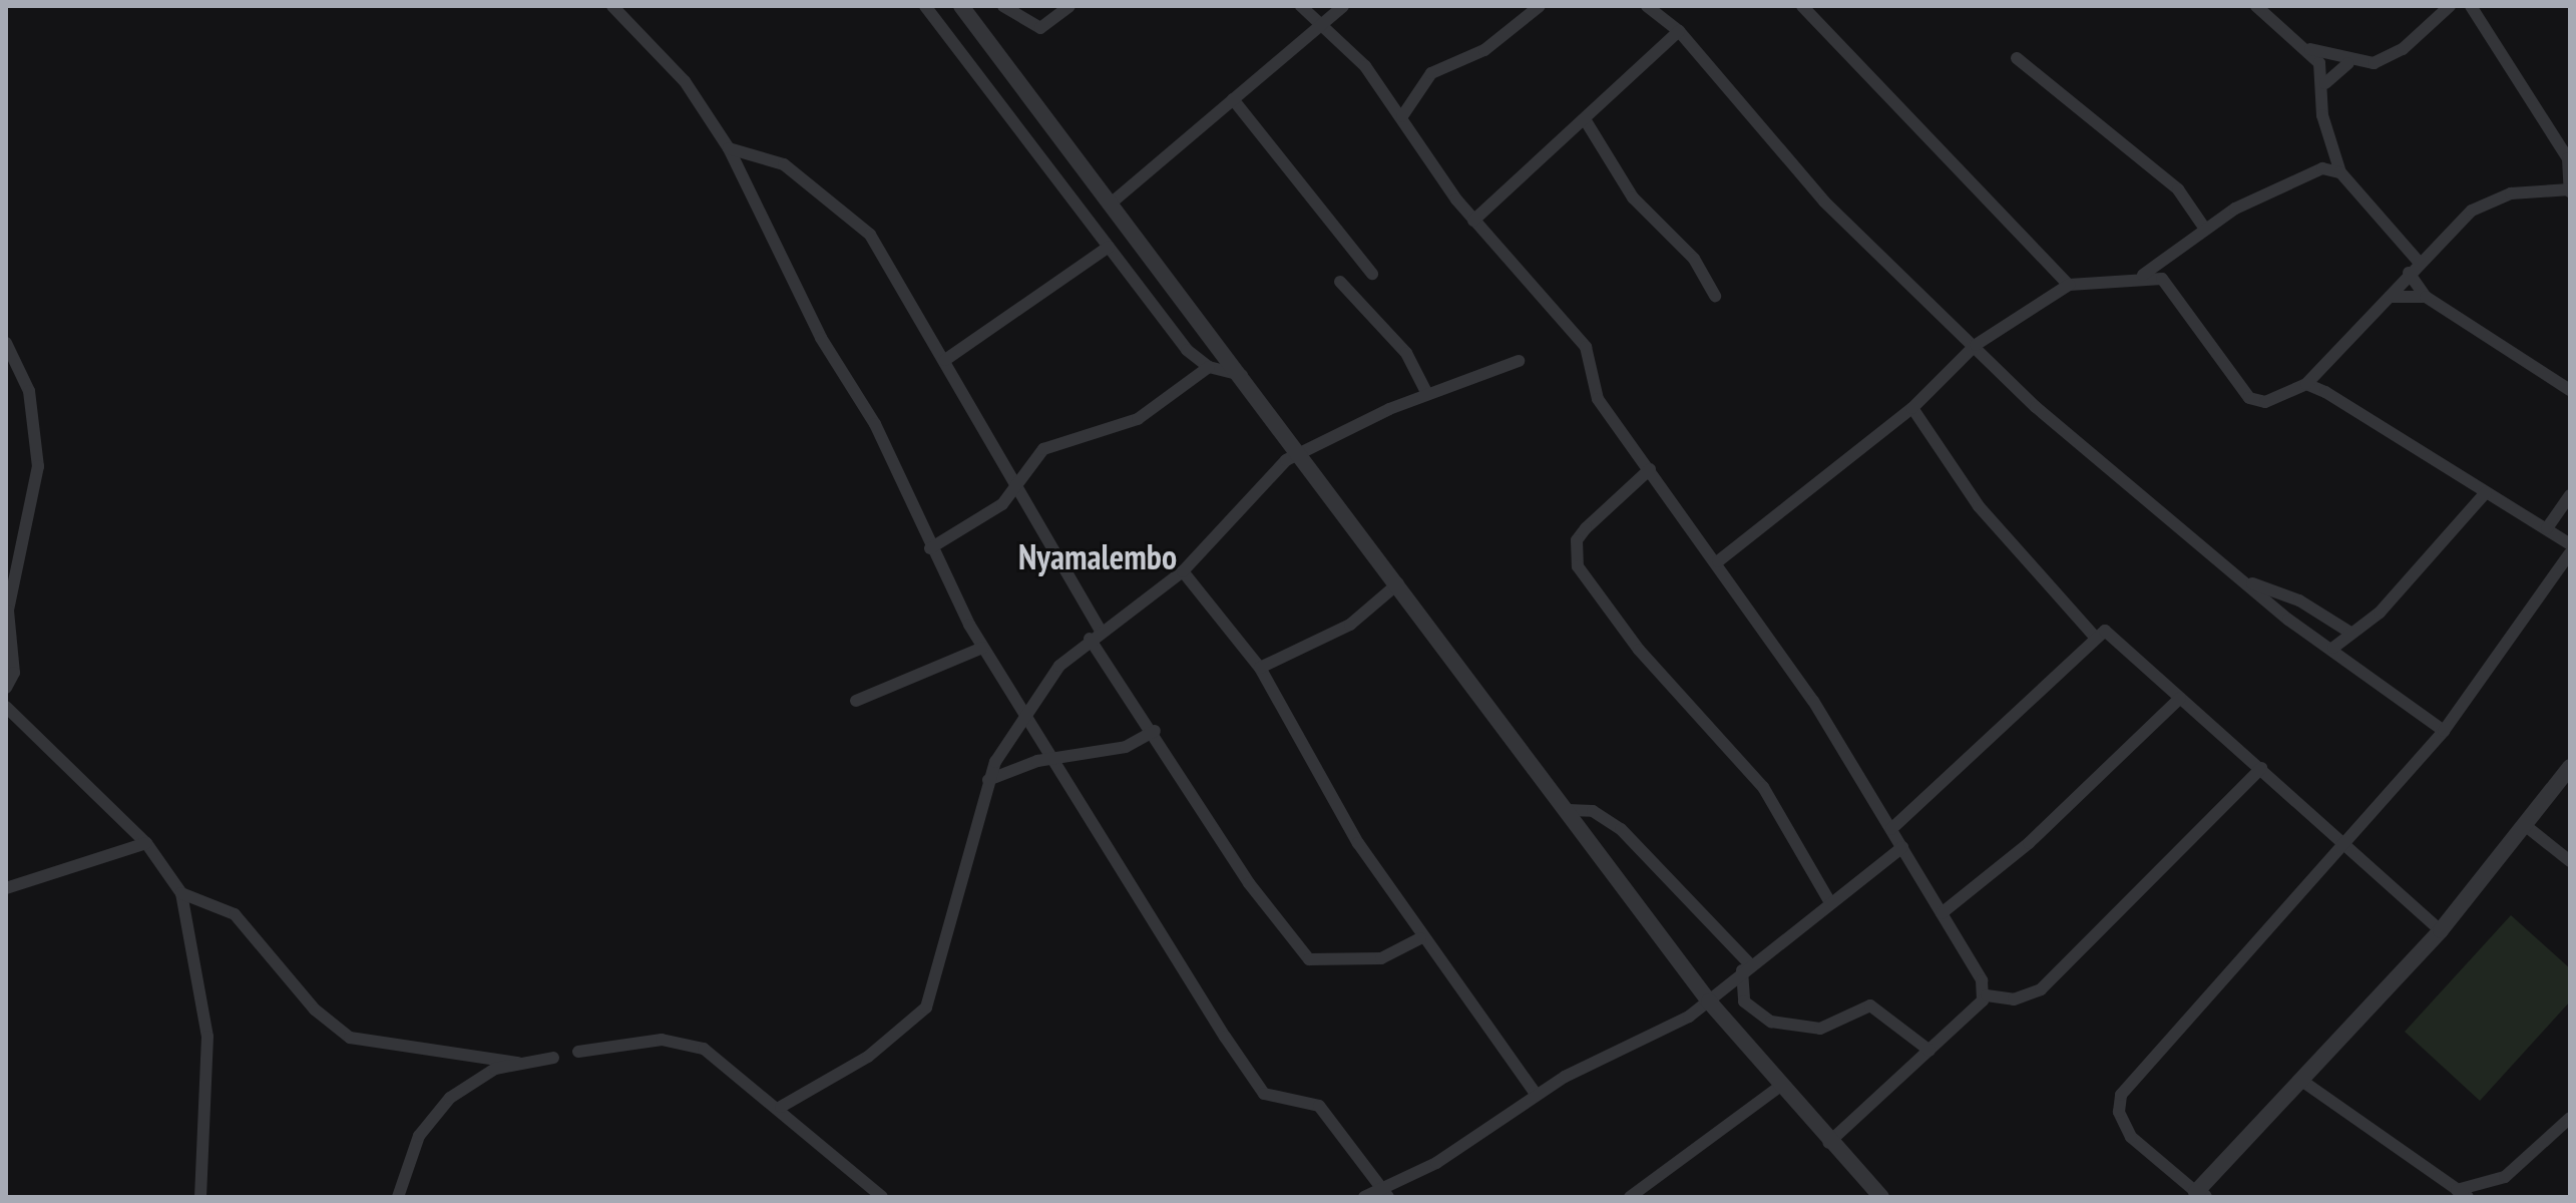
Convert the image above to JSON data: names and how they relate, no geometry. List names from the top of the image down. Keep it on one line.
{"districts":["Nyamalembo"]}
